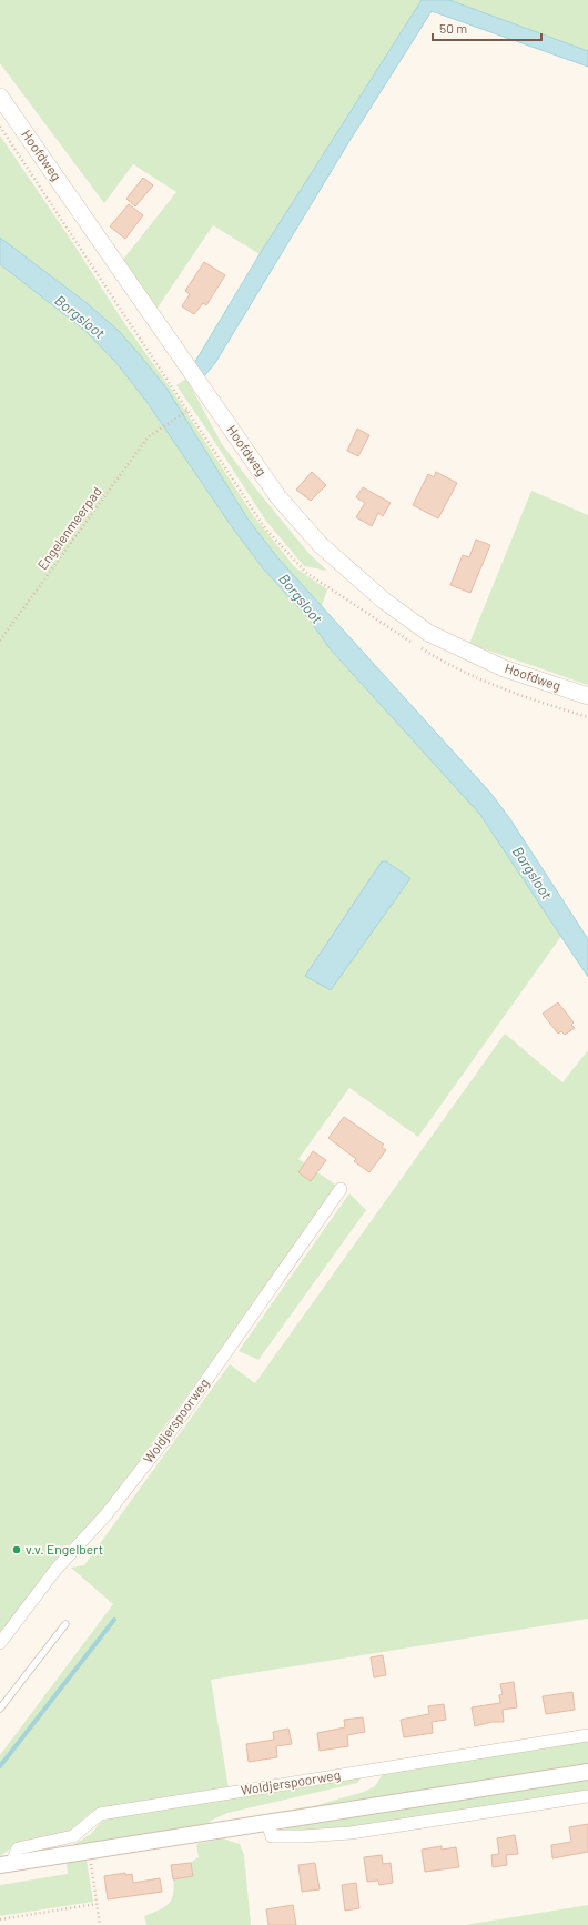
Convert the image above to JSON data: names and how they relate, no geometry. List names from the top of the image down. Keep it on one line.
{"streets":{"main road":["Hoofdweg"],"street":["Woldjerspoorweg"],"path":["Engelenmeerpad"]},"crossings":[["Hoofdweg","Engelenmeerpad"]],"water":["Borgsloot"],"places":["v.v. Engelbert"],"scale_bar":"50 m"}
